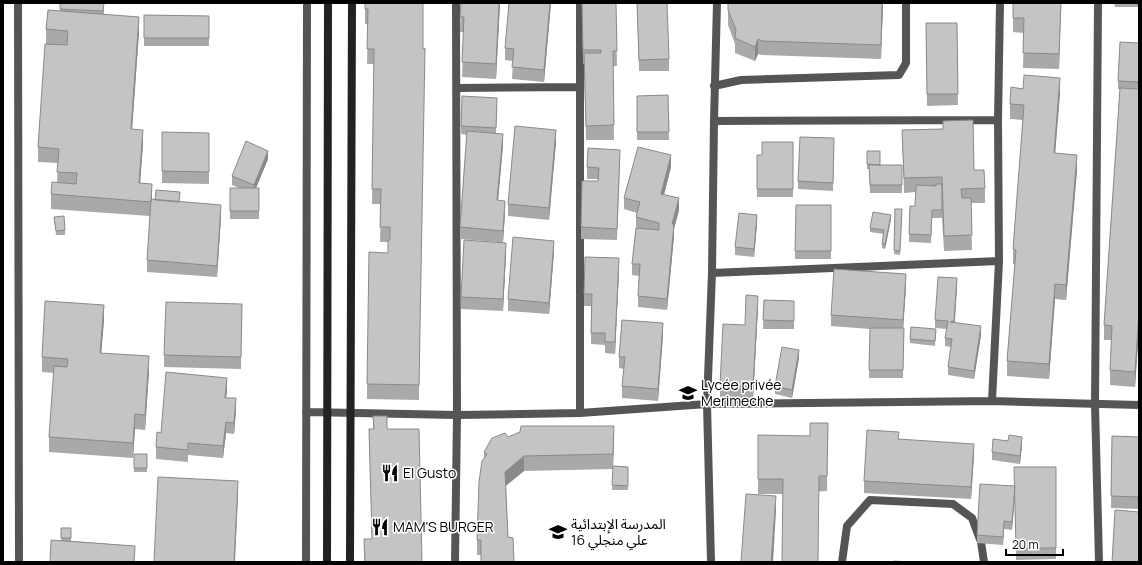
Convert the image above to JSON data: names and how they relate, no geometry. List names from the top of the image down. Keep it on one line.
{"places":{"school or university":["Lycée privée Merimeche","المدرسة الإبتدائية علي منجلي 16"],"restaurant":["El Gusto","MAM'S BURGER"]},"scale_bar":"20 m"}
